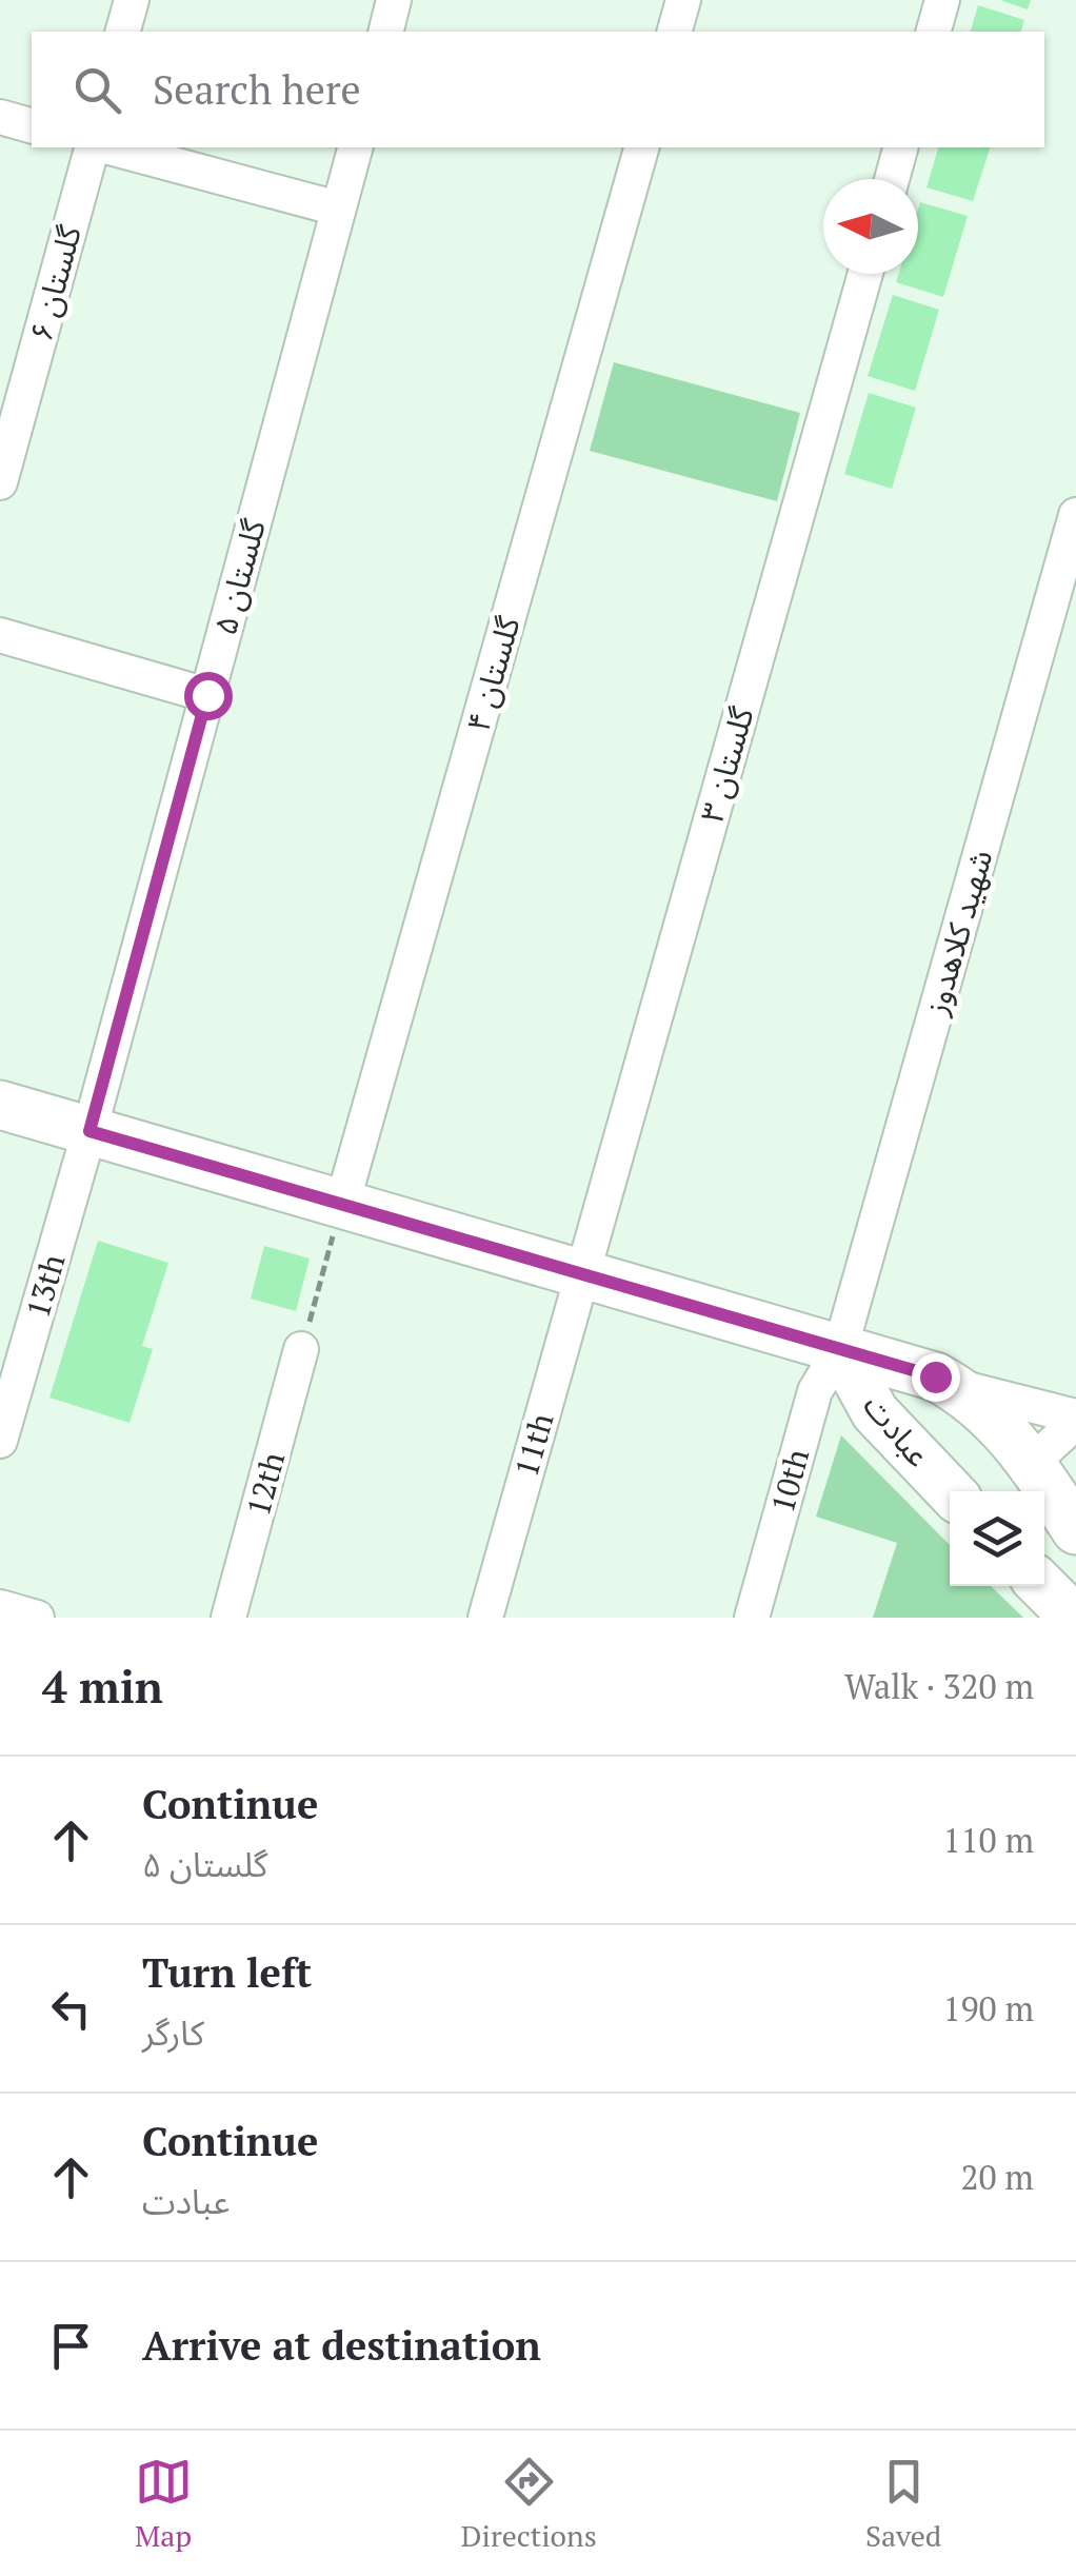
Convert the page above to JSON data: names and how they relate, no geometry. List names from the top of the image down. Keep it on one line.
{"streets":{"street":["گلستان ۶","گلستان ۵","گلستان ۴","گلستان ۳","شهید کلاهدوز","13th","عبادت","11th","10th","12th"]},"crossings":[["گلستان ۵","13th"],["گلستان ۳","11th"],["شهید کلاهدوز","عبادت"],["شهید کلاهدوز","10th"],["عبادت","10th"]],"north":"left","page":{"search":"Search here","heading":["4 min","Walk · 320 m"],"list":[["Continue","گلستان ۵","110 m"],["Turn left","کارگر","190 m"],["Continue","عبادت","20 m"],"Arrive at destination"],"nav":["Map","Directions","Saved"]}}
